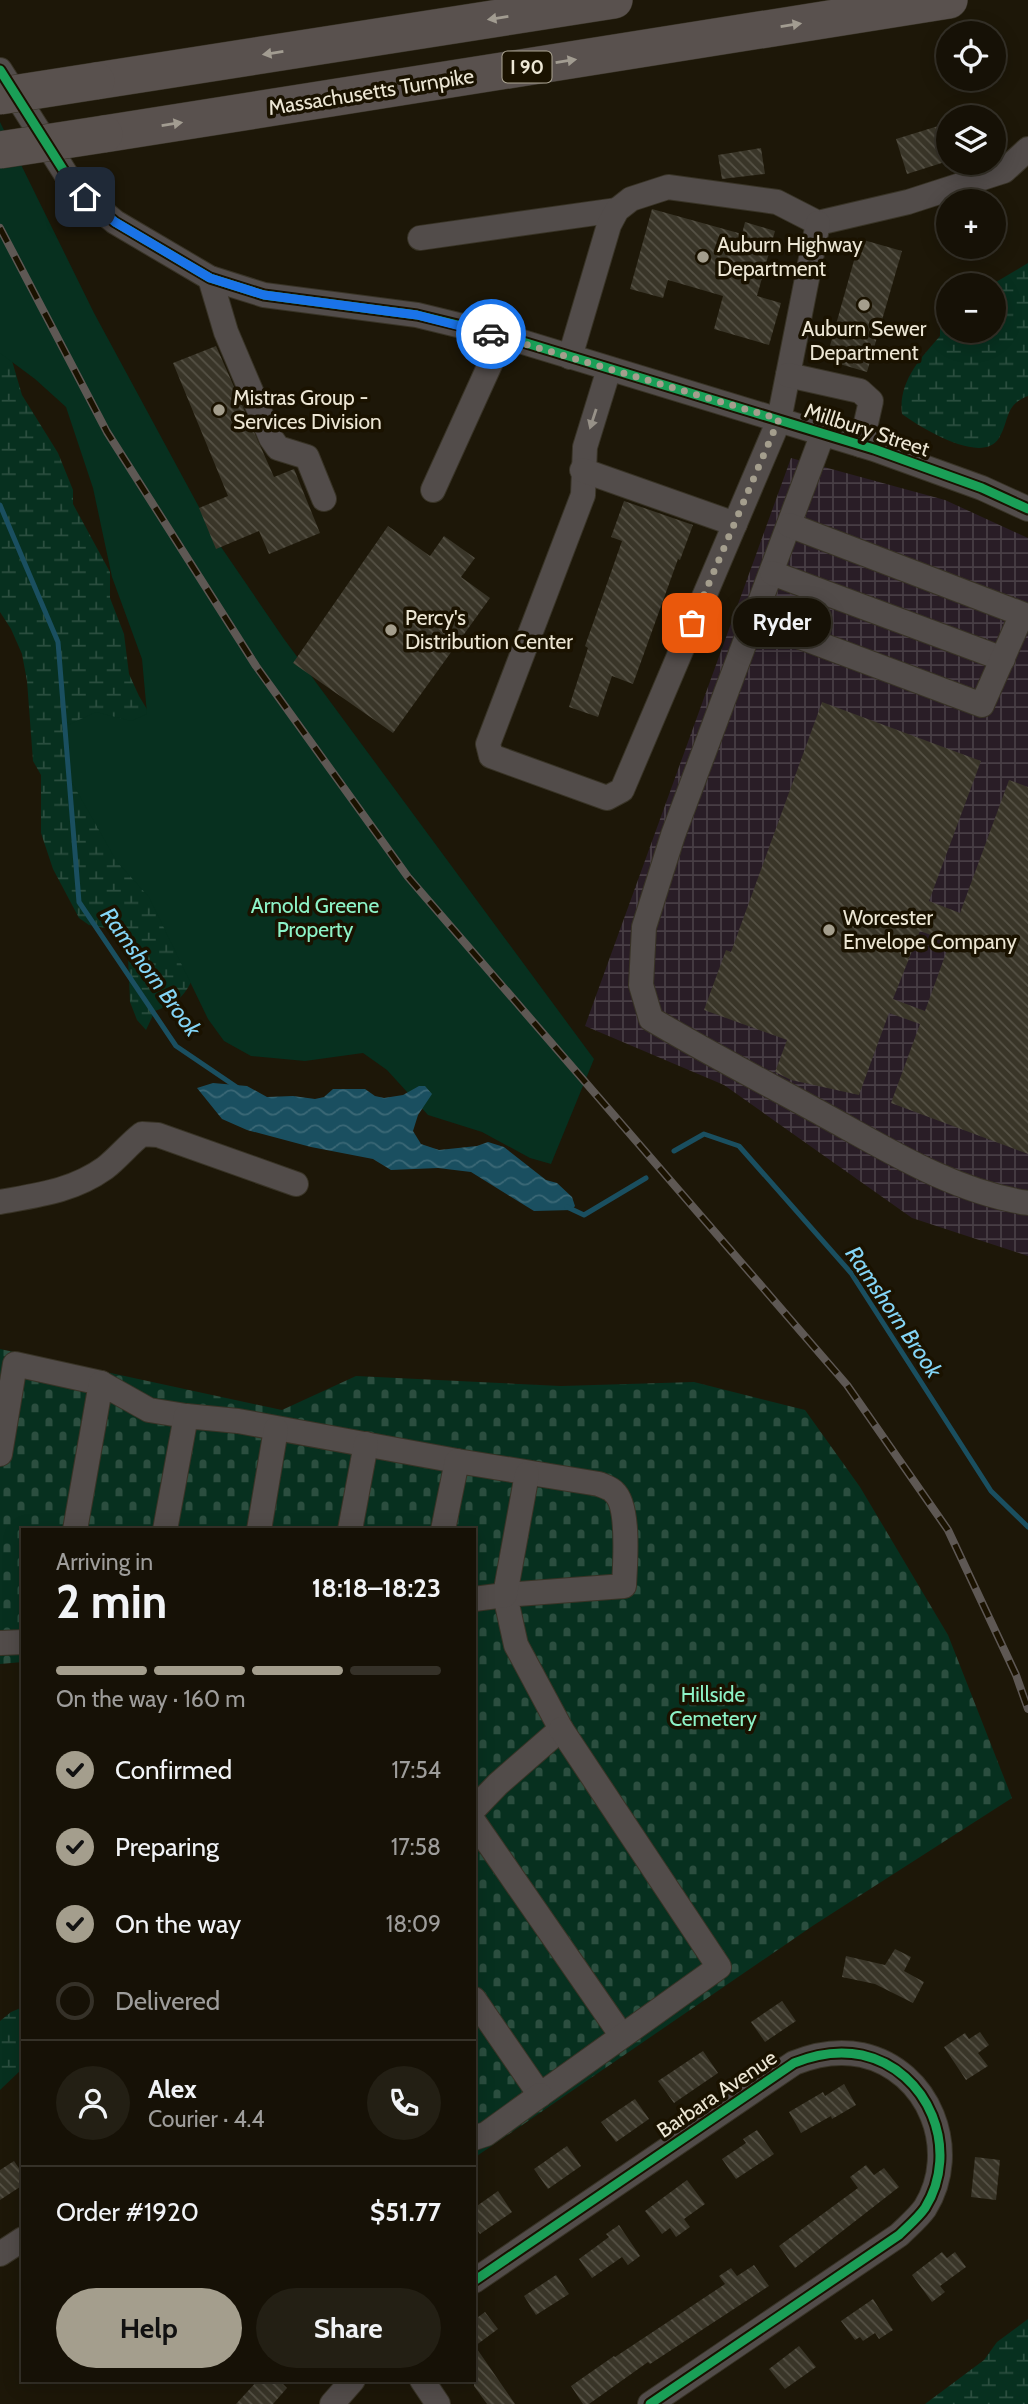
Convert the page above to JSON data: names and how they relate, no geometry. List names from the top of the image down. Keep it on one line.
{"streets":{"highway":["I 90","Massachusetts Turnpike"],"street":["Millbury Street","Barbara Avenue"]},"water":["Ramshorn Brook"],"parks":["Arnold Greene Property","Hillside Cemetery"],"places":["Auburn Highway Department","Auburn Sewer Department","Mistras Group - Services Division","Ryder","Percy's Distribution Center","Worcester Envelope Company"],"page":{"map_buttons":["+","−"],"bubble":"Ryder","heading":["2 min","Arriving in","18:18–18:23"],"panel":["Alex","Courier · 4.4","Order #1920","$51.77"],"bar":"On the way · 160 m","list":[["Confirmed","17:54"],["Preparing","17:58"],["On the way","18:09"],"Delivered"],"buttons":["Help","Share"]}}
